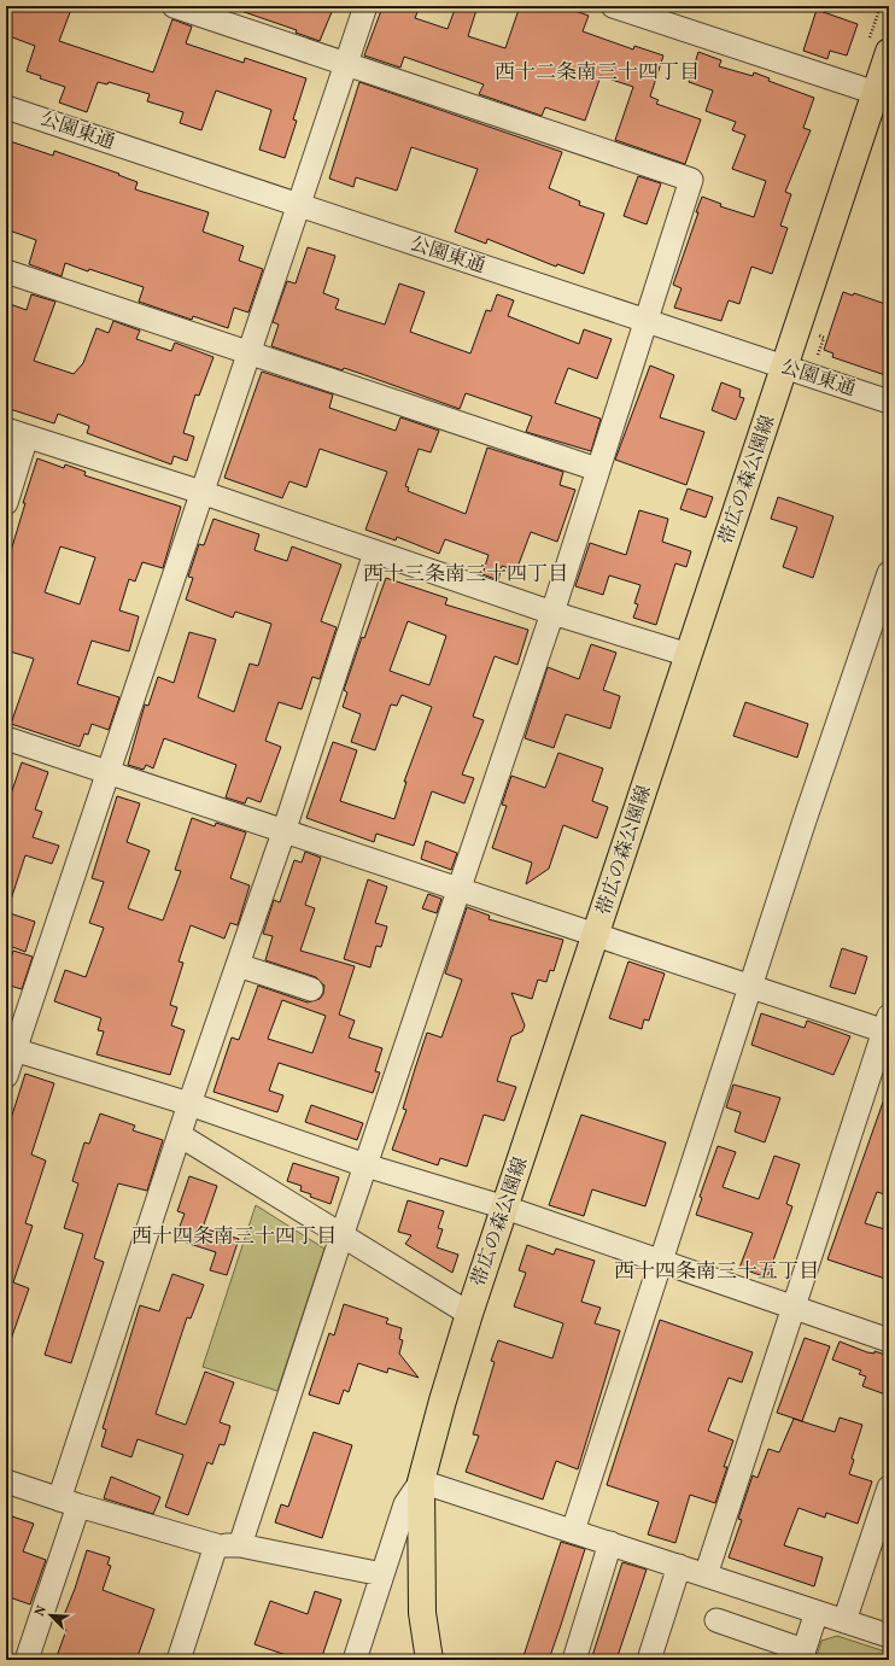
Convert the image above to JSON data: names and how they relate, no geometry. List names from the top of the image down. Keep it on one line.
{"streets":{"main road":["帯広の森公園線"],"street":["公園東通"]},"crossings":[["公園東通","帯広の森公園線"]],"districts":["西十二条南三十四丁目","西十三条南三十四丁目","西十四条南三十四丁目","西十四条南三十五丁目"],"north":"top left"}
